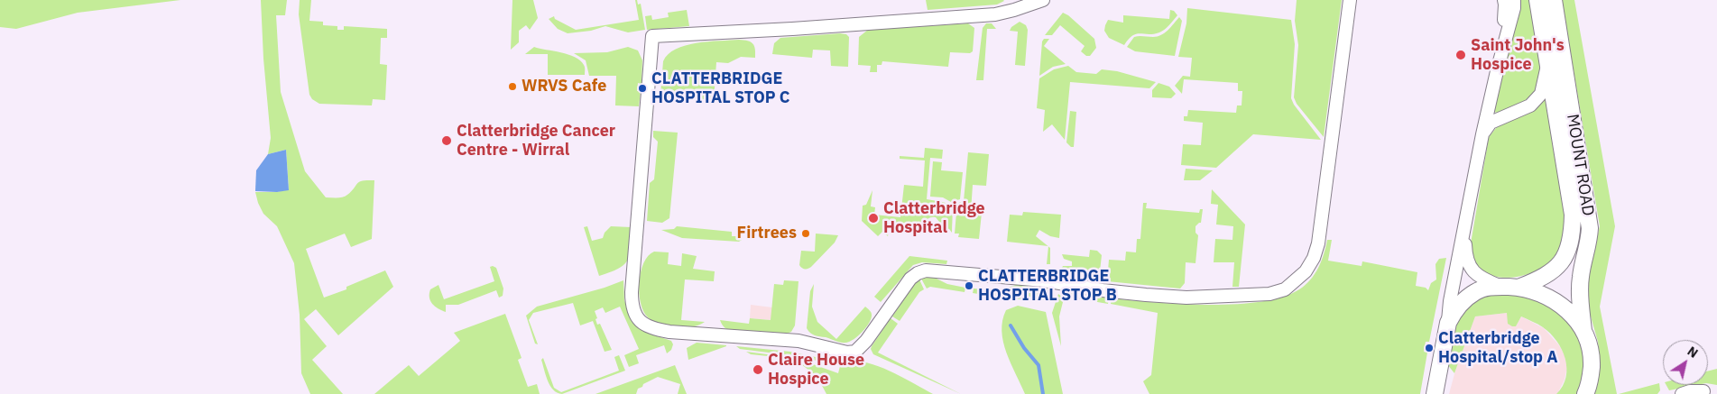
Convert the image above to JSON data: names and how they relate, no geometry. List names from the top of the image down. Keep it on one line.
{"streets":{"main road":["MOUNT ROAD"]},"places":["Saint John's Hospice","WRVS Cafe","CLATTERBRIDGE HOSPITAL STOP C","Clatterbridge Cancer Centre - Wirral","Clatterbridge Hospital","Firtrees","CLATTERBRIDGE HOSPITAL STOP B","Clatterbridge Hospital/stop A","Claire House Hospice"],"north":"top right"}
